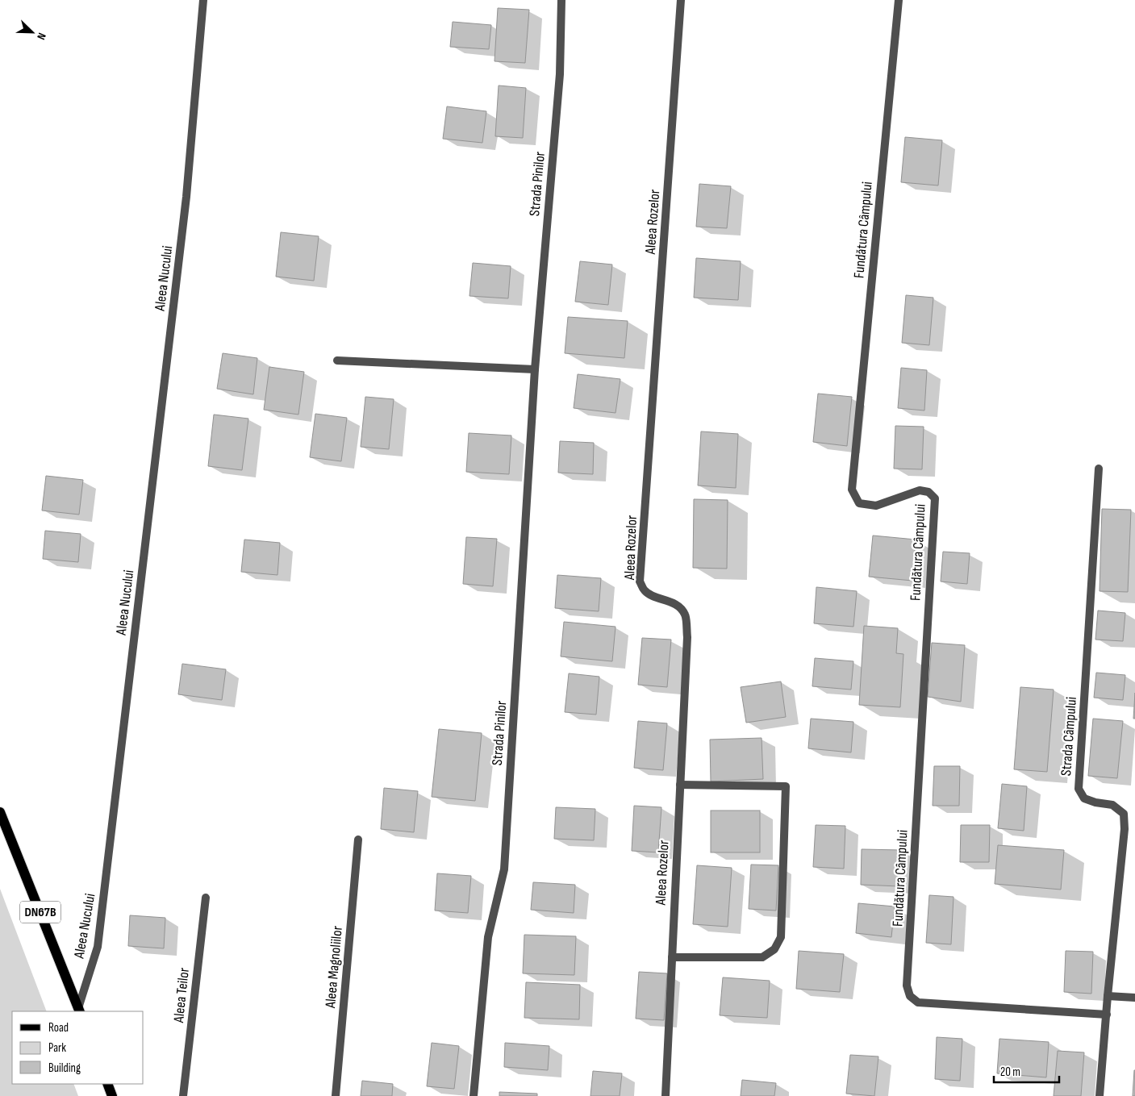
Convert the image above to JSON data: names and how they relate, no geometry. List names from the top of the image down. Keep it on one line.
{"streets":{"main road":["DN67B"],"street":["Strada Pinilor","Aleea Rozelor","Fundătura Câmpului","Aleea Nucului","Strada Câmpului","Aleea Magnoliilor","Aleea Teilor"]},"crossings":[["Fundătura Câmpului","Strada Câmpului"],["Aleea Nucului","DN67B"]],"legend":["Road","Park","Building"],"scale_bar":"20 m","north":"bottom right"}
